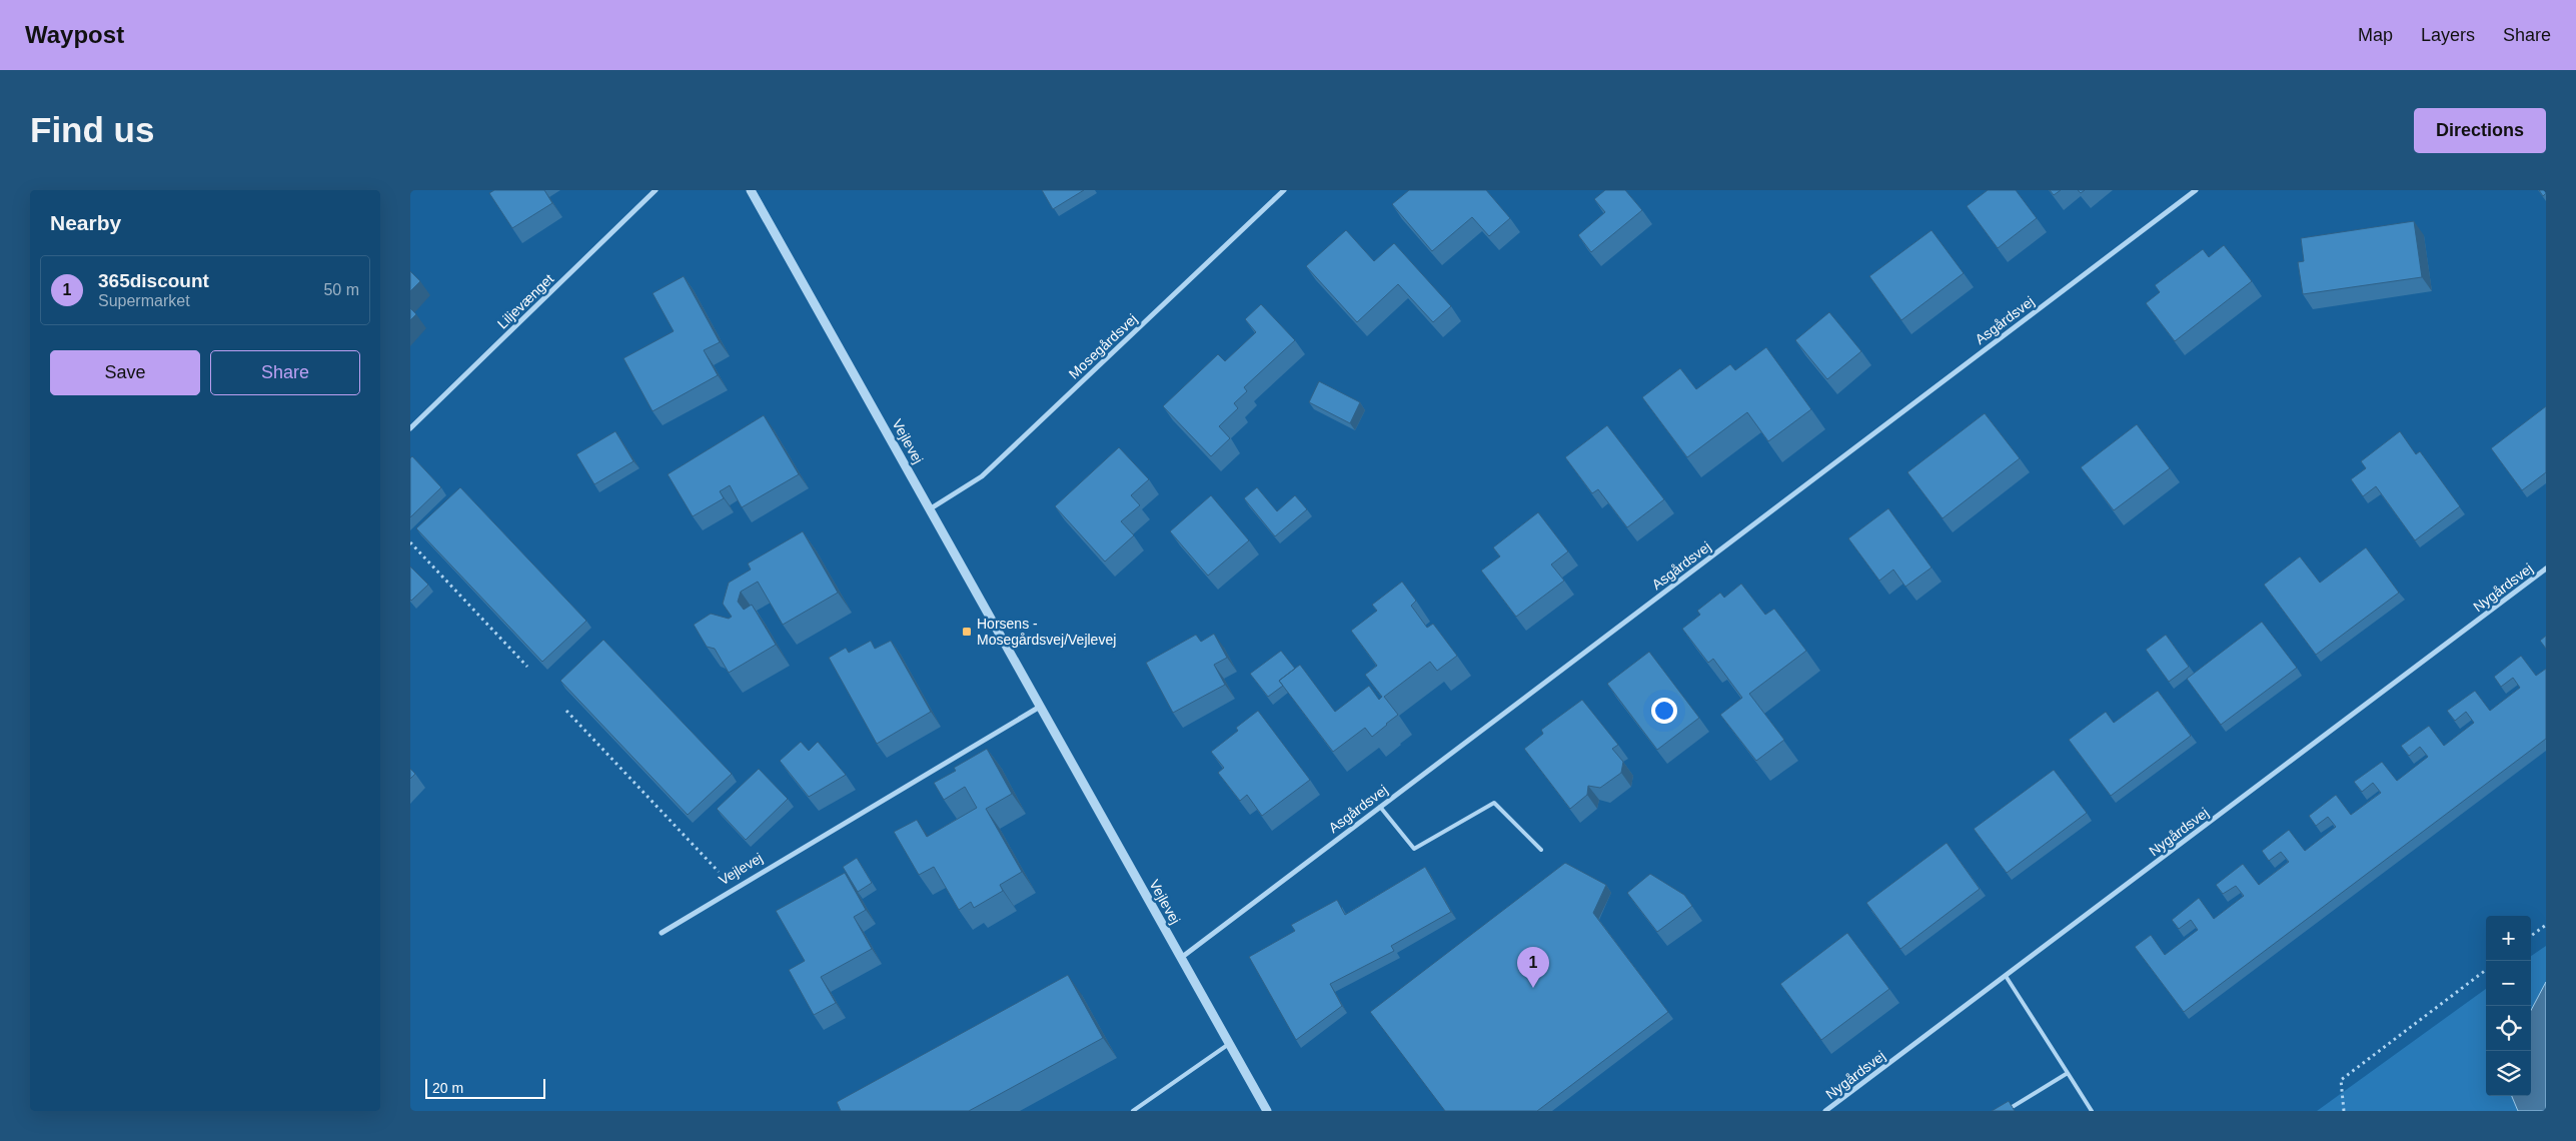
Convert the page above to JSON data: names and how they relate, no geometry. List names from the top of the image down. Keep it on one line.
{"streets":{"street":["Liljevænget","Asgårdsvej","Mosegårdsvej","Vejlevej","Nygårdsvej"]},"crossings":[["Asgårdsvej","Vejlevej"],["Mosegårdsvej","Vejlevej"]],"places":{"transit":["Horsens - Mosegårdsvej/Vejlevej"]},"scale_bar":"20 m","page":{"header":"Waypost","nav":["Map","Layers","Share"],"buttons":["Directions",["Save","Share"]],"title":"Find us","heading":"Nearby","list":[{"mark":"1","name":"365discount","note":"Supermarket","value":"50 m"}],"map_buttons":["+","−"],"pins":"1","scale":"20 m"}}
